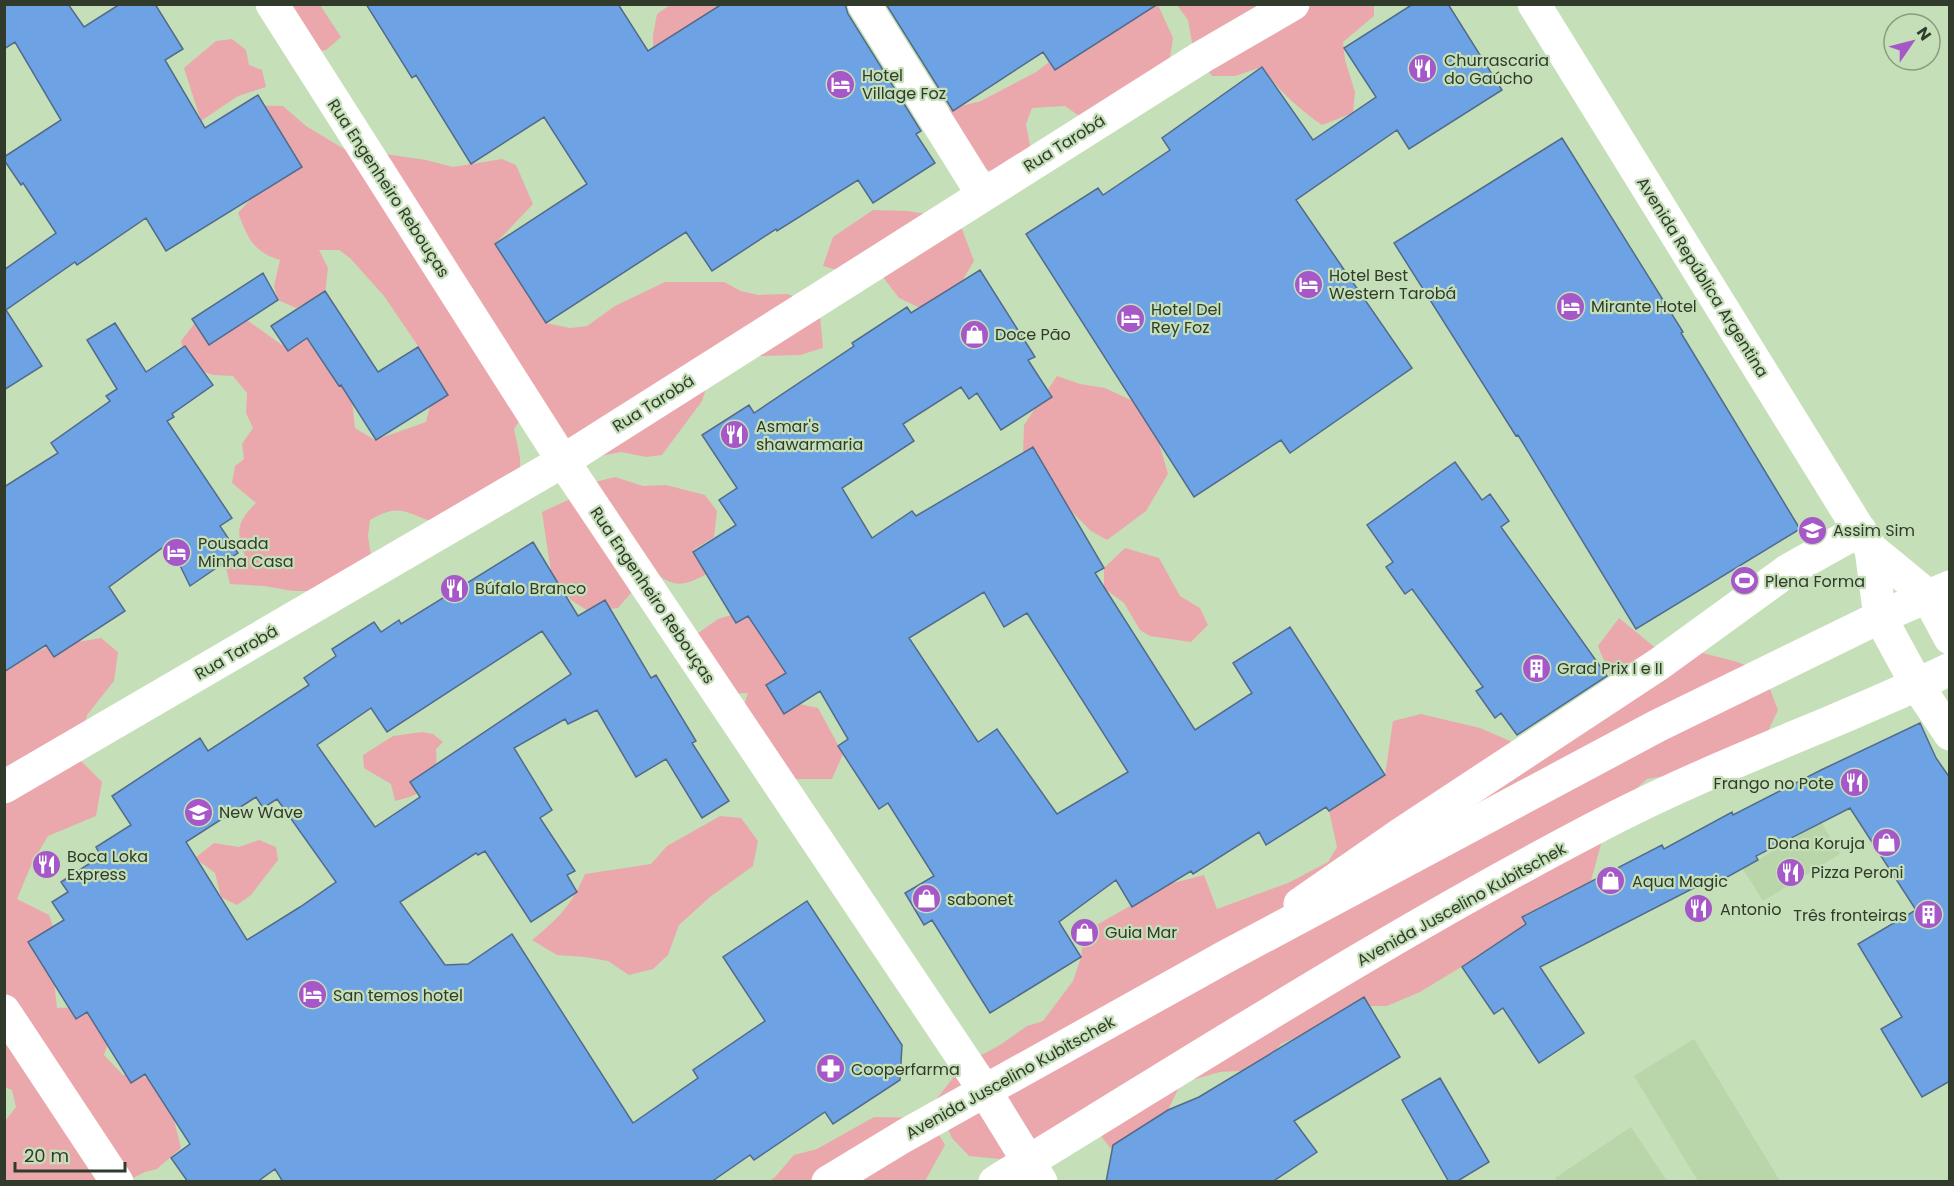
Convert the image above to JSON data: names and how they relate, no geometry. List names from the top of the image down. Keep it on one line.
{"streets":{"street":["Rua Tarobá","Rua Engenheiro Rebouças","Avenida República Argentina","Avenida Juscelino Kubitschek"]},"crossings":[["Rua Tarobá","Rua Engenheiro Rebouças"],["Rua Engenheiro Rebouças","Avenida Juscelino Kubitschek"],["Avenida República Argentina","Avenida Juscelino Kubitschek"]],"places":{"restaurant":["Churrascaria do Gaúcho","Asmar's shawarmaria","Búfalo Branco","Frango no Pote","Boca Loka Express","Pizza Peroni","Antonio"],"hotel":["Hotel Village Foz","Hotel Best Western Tarobá","Mirante Hotel","Hotel Del Rey Foz","Pousada Minha Casa","San temos hotel"],"shop":["Doce Pão","Dona Koruja","Aqua Magic","sabonet","Guia Mar"],"school or university":["Assim Sim","New Wave"],"sports":["Plena Forma"],"building":["Grad Prix I e II","Três fronteiras"],"pharmacy":["Cooperfarma"]},"scale_bar":"20 m","north":"top right"}
